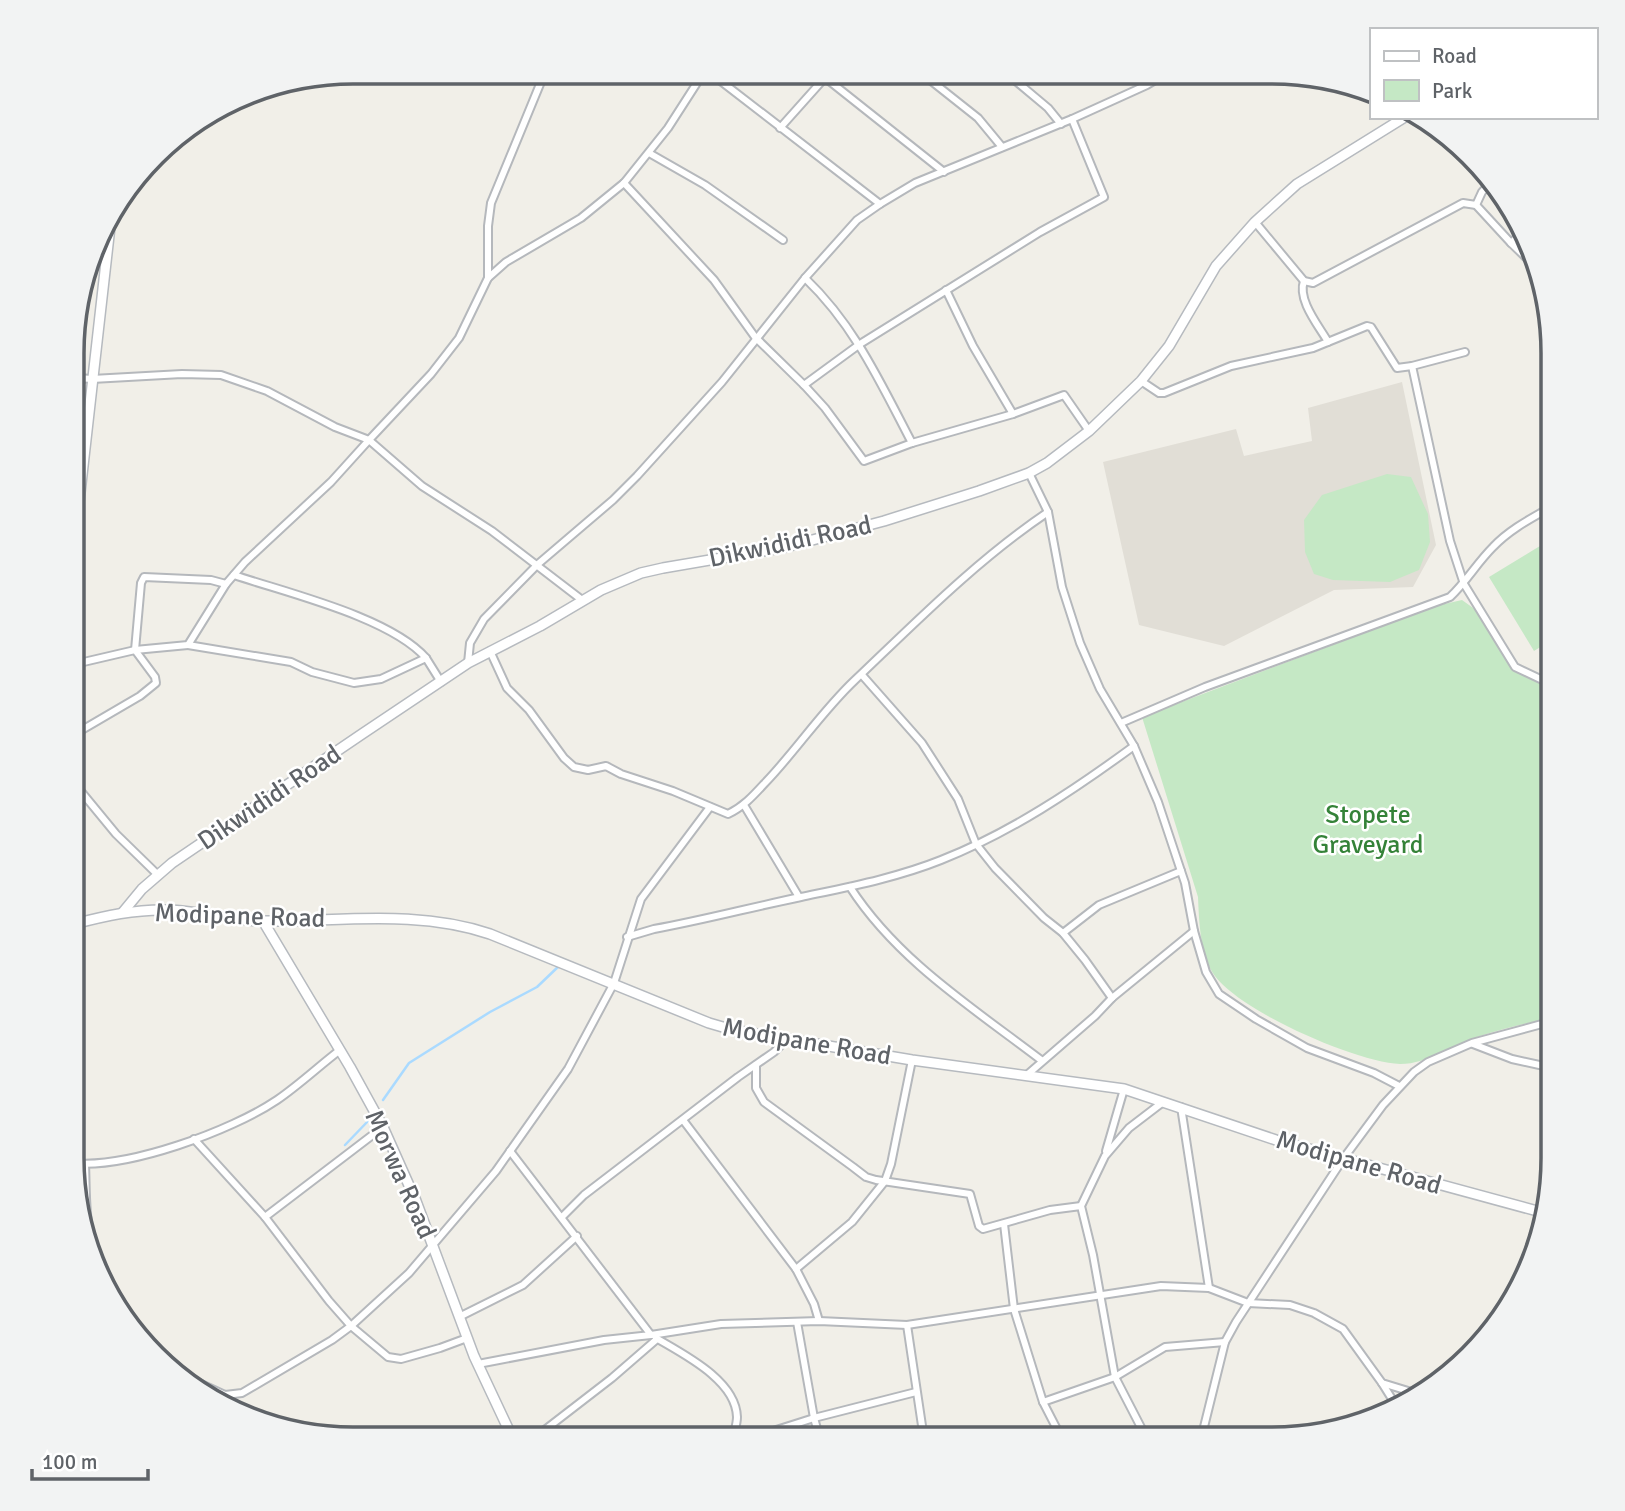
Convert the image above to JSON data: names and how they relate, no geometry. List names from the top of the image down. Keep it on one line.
{"streets":{"main road":["Dikwididi Road","Modipane Road","Morwa Road"]},"crossings":[["Dikwididi Road","Modipane Road"],["Modipane Road","Morwa Road"]],"parks":["Stopete Graveyard"],"legend":["Road","Park"],"scale_bar":"100 m"}
